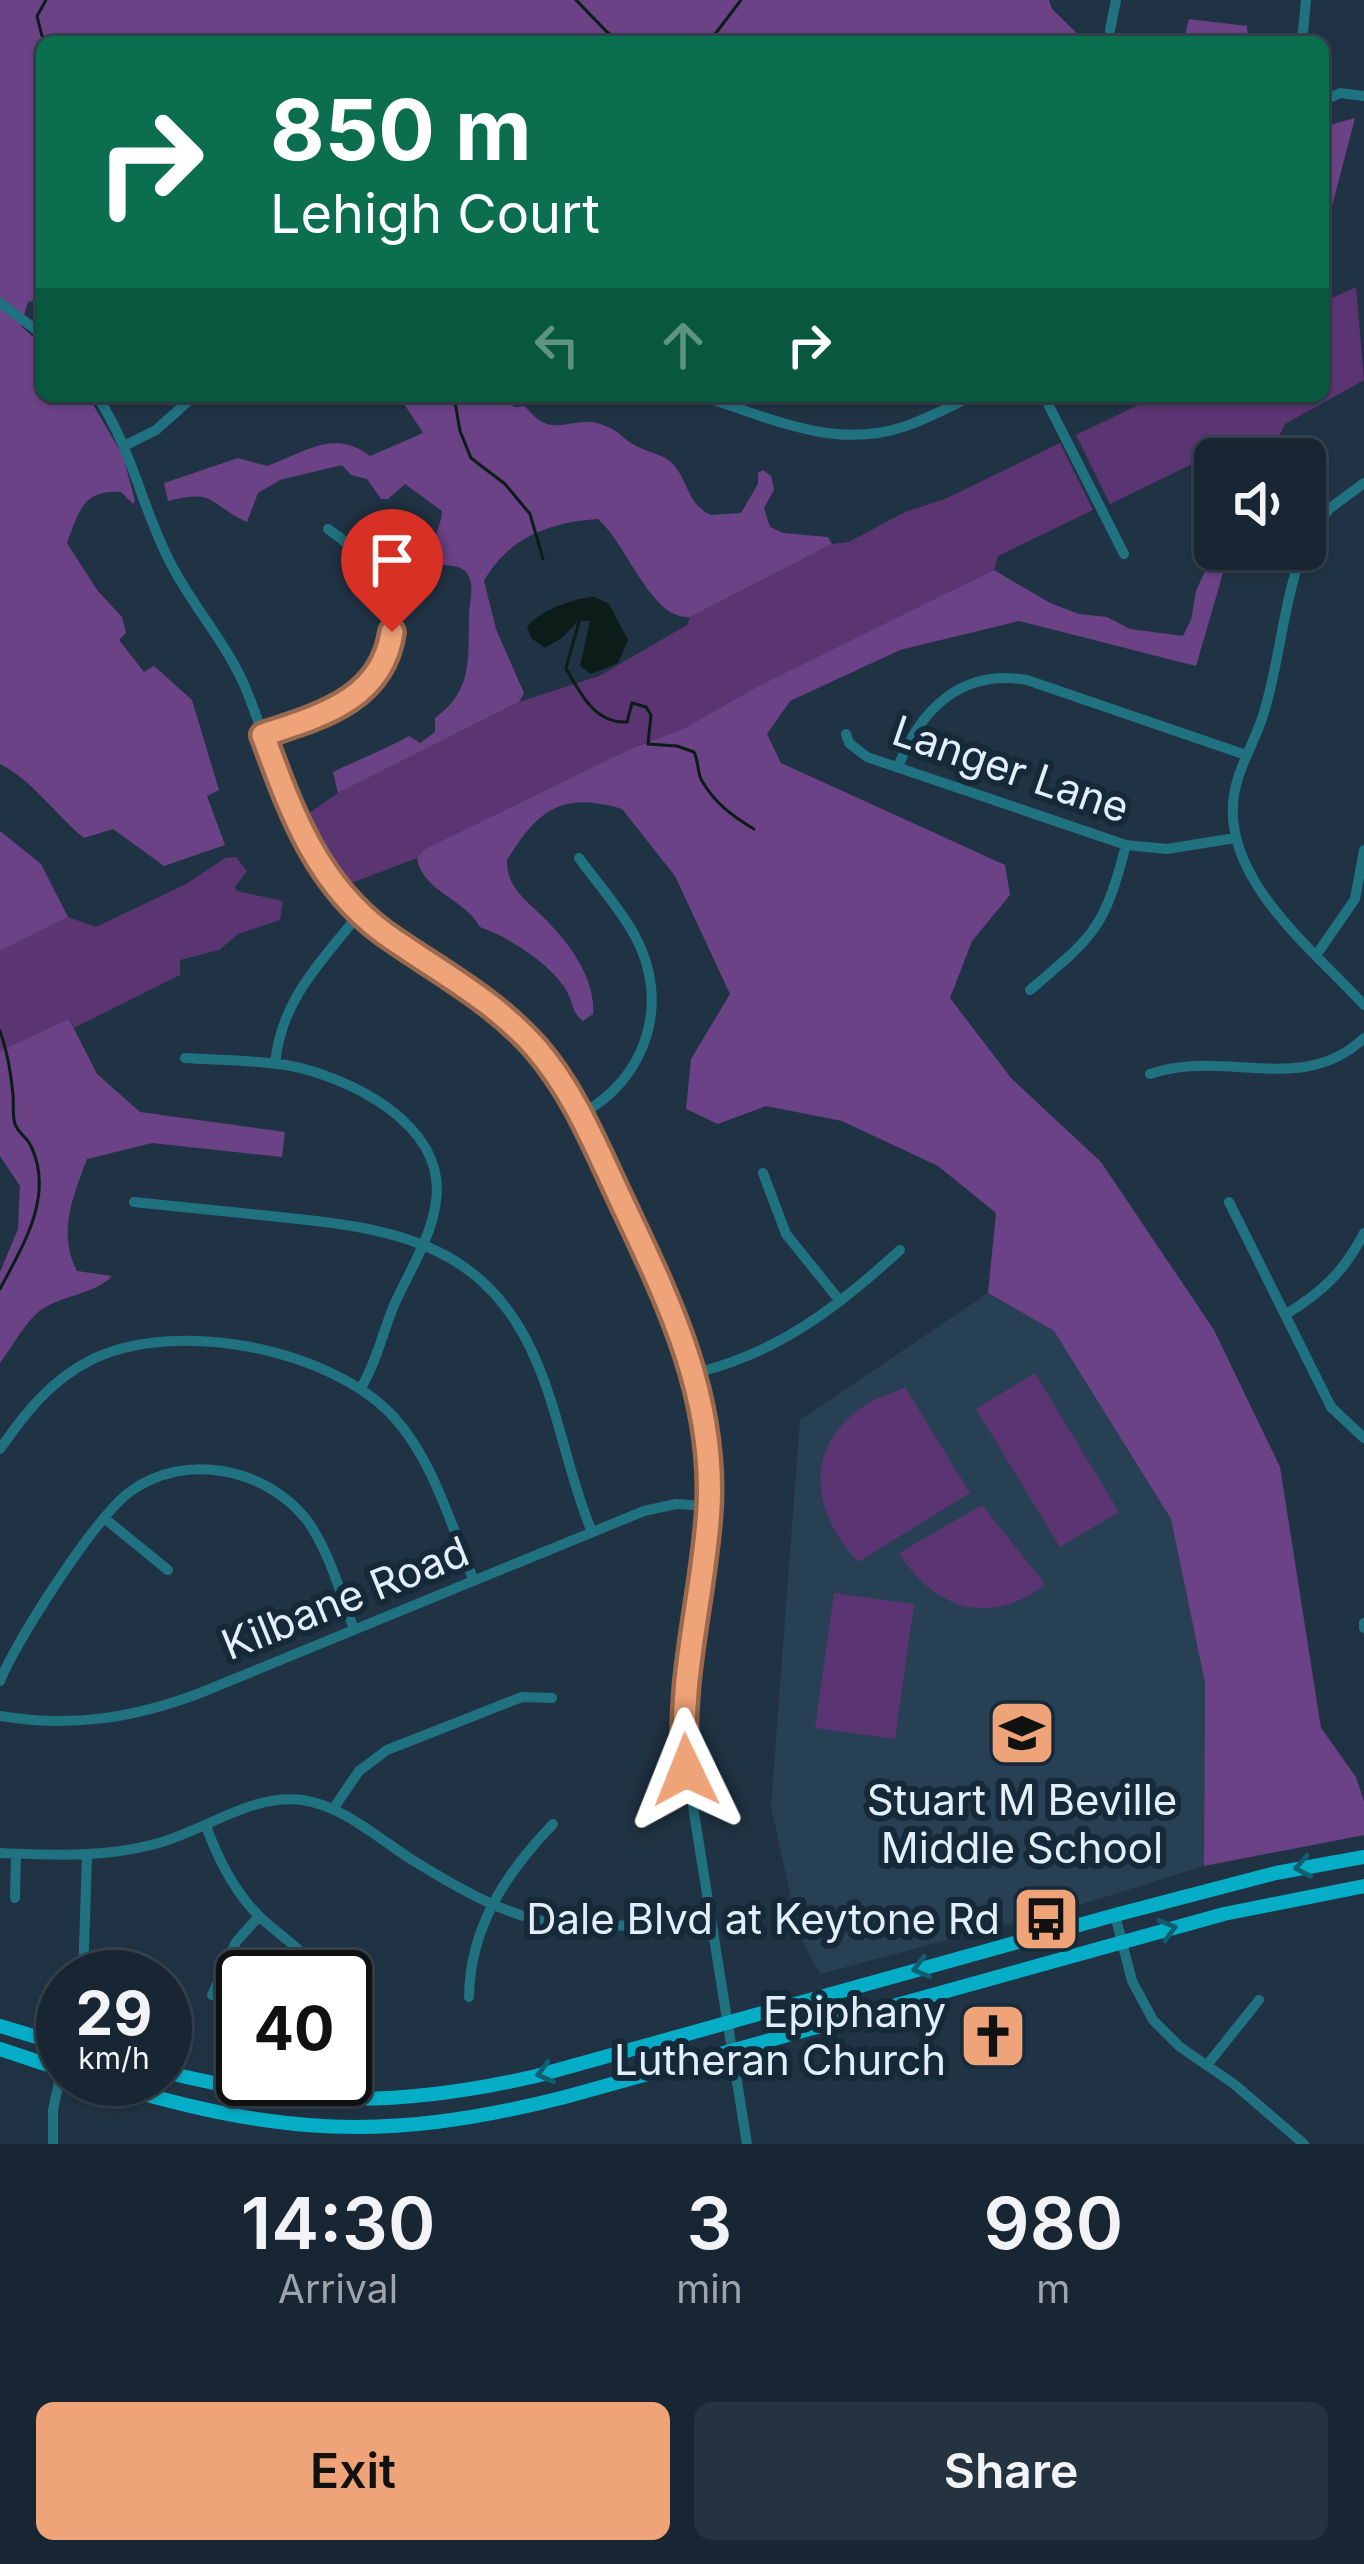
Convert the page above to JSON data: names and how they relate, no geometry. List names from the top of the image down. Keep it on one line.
{"streets":{"street":["Langer Lane","Kilbane Road"]},"places":{"school or university":["Stuart M Beville Middle School"],"bus stop":["Dale Blvd at Keytone Rd"],"church":["Epiphany Lutheran Church"]},"page":{"turn":["850 m","Lehigh Court"],"speed":"29 km/h","limit":"40","eta":["14:30","Arrival","3","min","980","m"],"buttons":["Exit","Share"]}}
